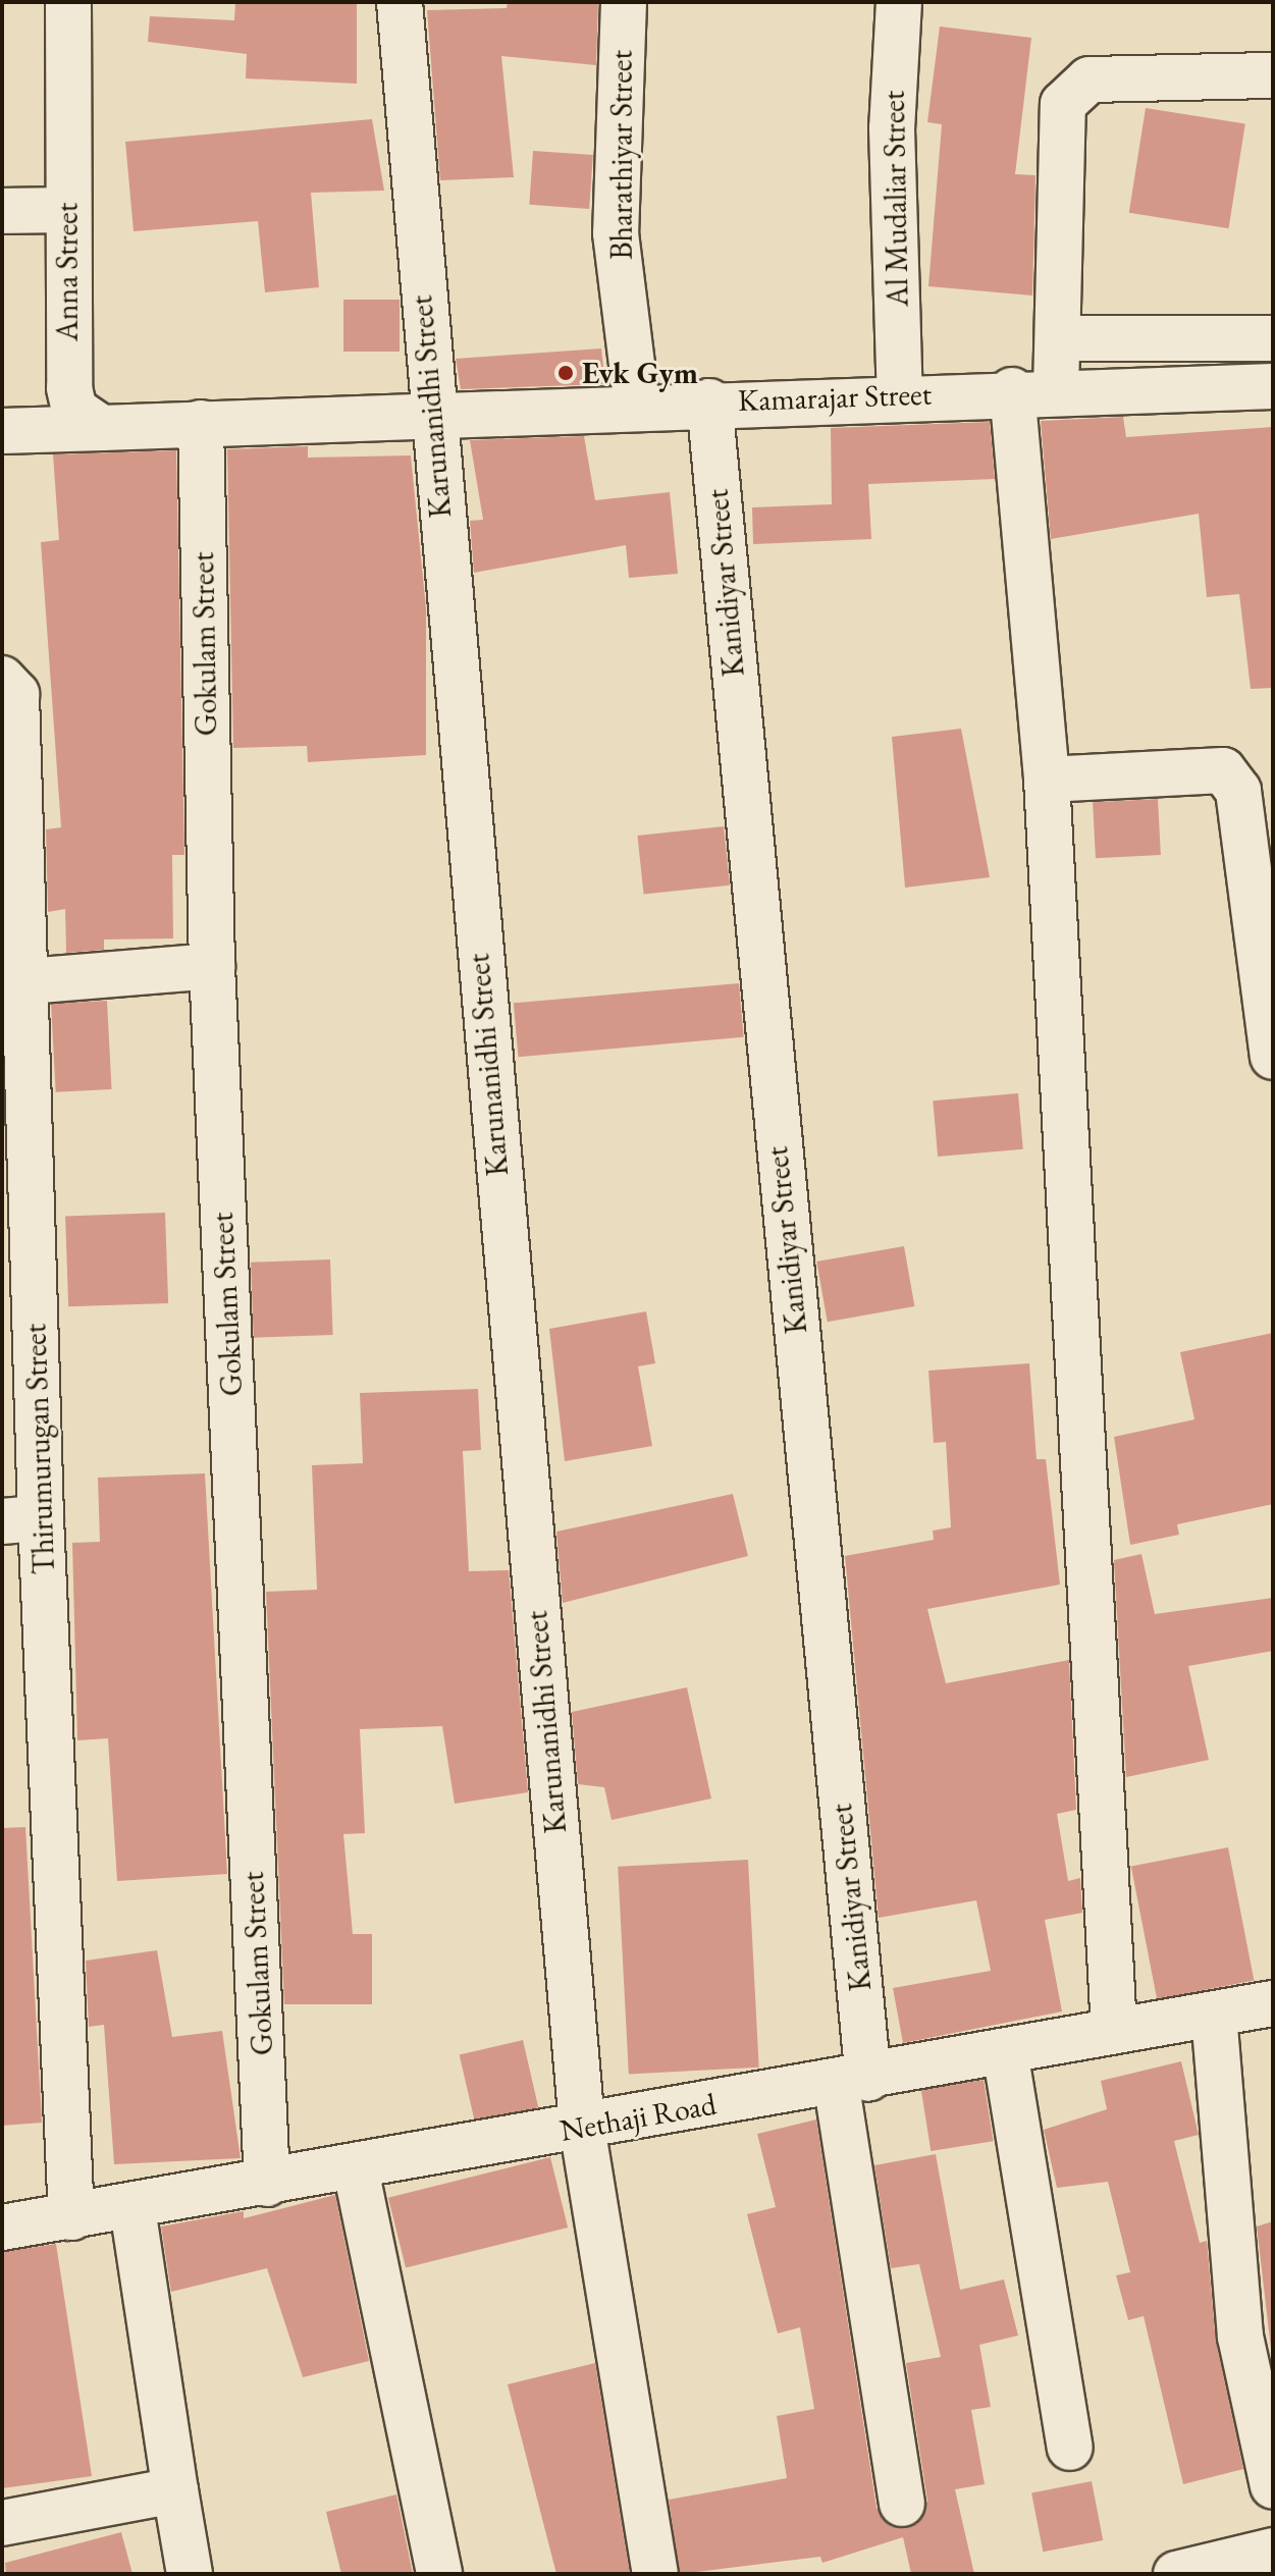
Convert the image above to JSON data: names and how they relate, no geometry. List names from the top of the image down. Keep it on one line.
{"streets":{"street":["Bharathiyar Street","Al Mudaliar Street","Anna Street","Kamarajar Street","Karunanidhi Street","Kanidiyar Street","Gokulam Street","Thirumurugan Street","Nethaji Road"]},"crossings":[["Bharathiyar Street","Kamarajar Street"],["Al Mudaliar Street","Kamarajar Street"],["Kamarajar Street","Karunanidhi Street"],["Kamarajar Street","Kanidiyar Street"],["Kamarajar Street","Gokulam Street"],["Karunanidhi Street","Nethaji Road"],["Kanidiyar Street","Nethaji Road"],["Gokulam Street","Nethaji Road"],["Thirumurugan Street","Nethaji Road"]],"places":["Evk Gym"]}
